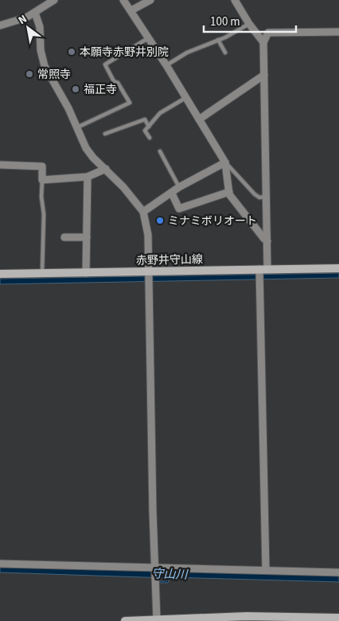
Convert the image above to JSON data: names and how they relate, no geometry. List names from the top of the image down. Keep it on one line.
{"streets":{"main road":["赤野井守山線"]},"water":["守山川"],"places":["本願寺赤野井別院","常照寺","福正寺","ミナミボリオート"],"scale_bar":"100 m","north":"top left"}
